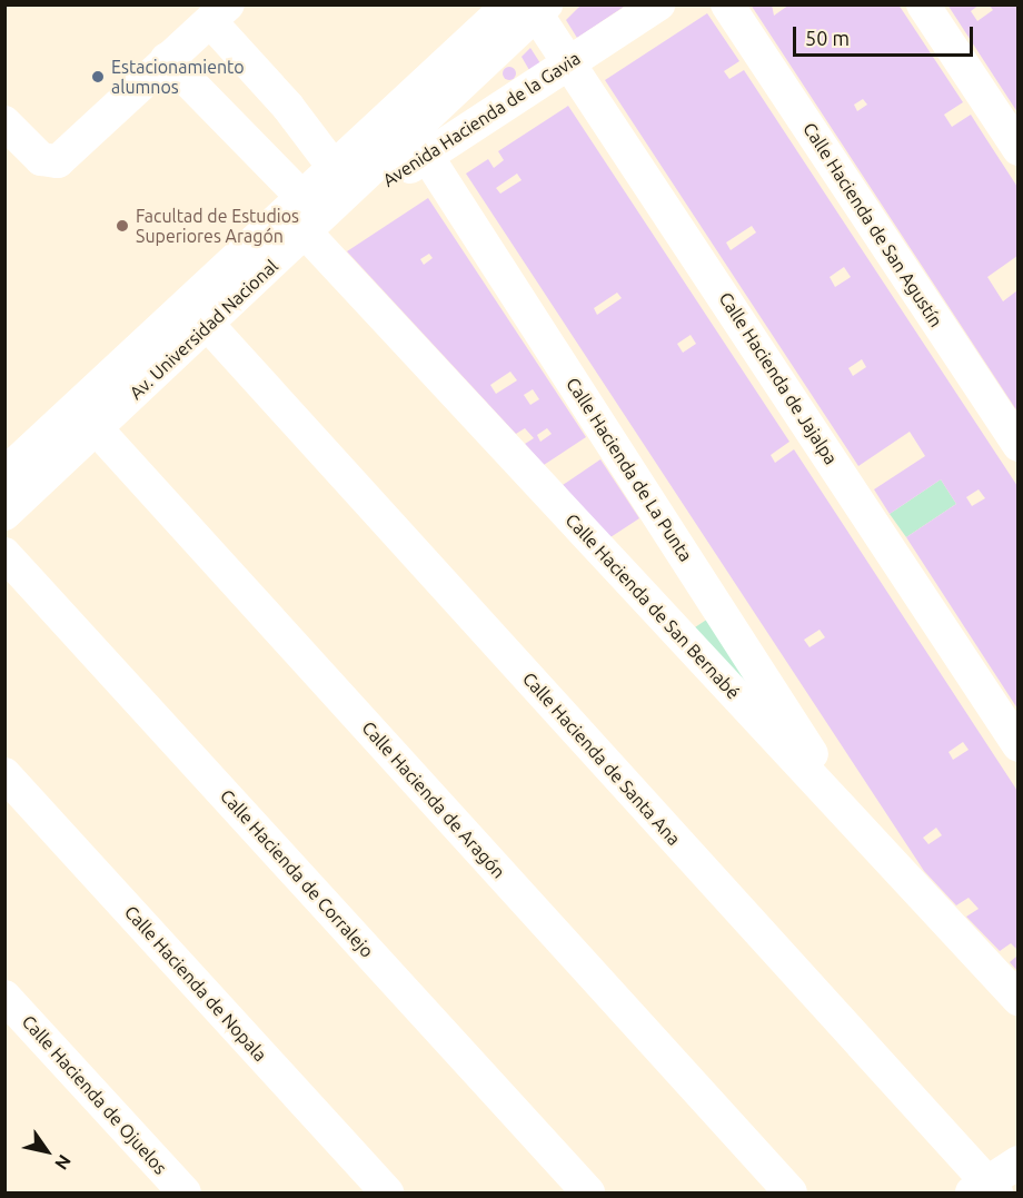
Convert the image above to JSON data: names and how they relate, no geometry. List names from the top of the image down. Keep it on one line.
{"streets":{"street":["Avenida Hacienda de la Gavia","Calle Hacienda de San Agustín","Av. Universidad Nacional","Calle Hacienda de Jajalpa","Calle Hacienda de La Punta","Calle Hacienda de San Bernabé","Calle Hacienda de Santa Ana","Calle Hacienda de Aragón","Calle Hacienda de Corralejo","Calle Hacienda de Nopala","Calle Hacienda de Ojuelos"]},"crossings":[["Avenida Hacienda de la Gavia","Av. Universidad Nacional"],["Avenida Hacienda de la Gavia","Calle Hacienda de Jajalpa"],["Avenida Hacienda de la Gavia","Calle Hacienda de La Punta"],["Avenida Hacienda de la Gavia","Calle Hacienda de San Bernabé"],["Av. Universidad Nacional","Calle Hacienda de Jajalpa"],["Av. Universidad Nacional","Calle Hacienda de La Punta"],["Av. Universidad Nacional","Calle Hacienda de San Bernabé"],["Av. Universidad Nacional","Calle Hacienda de Santa Ana"],["Av. Universidad Nacional","Calle Hacienda de Aragón"],["Calle Hacienda de La Punta","Calle Hacienda de San Bernabé"]],"places":["Estacionamiento alumnos","Facultad de Estudios Superiores Aragón"],"scale_bar":"50 m","north":"bottom right"}
